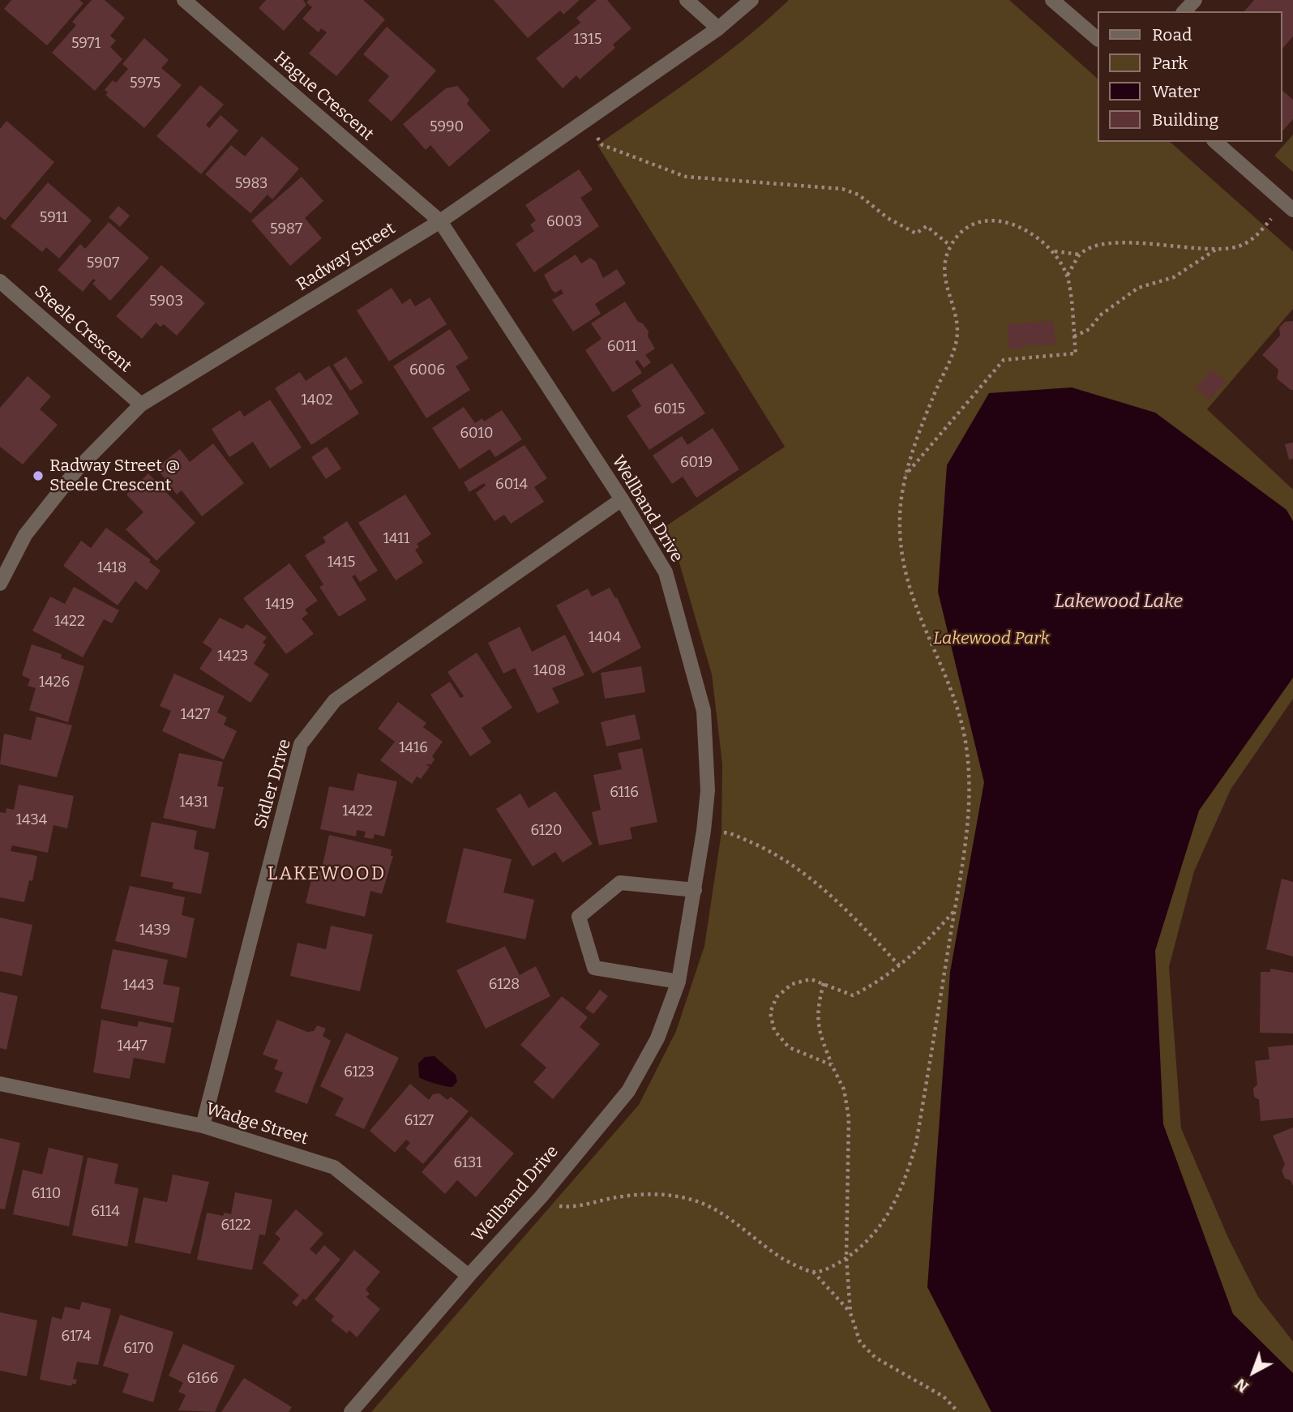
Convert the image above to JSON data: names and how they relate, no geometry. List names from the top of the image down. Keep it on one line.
{"streets":{"street":["Hague Crescent","Radway Street","Steele Crescent","Wellband Drive","Sidler Drive","Wadge Street"]},"crossings":[["Hague Crescent","Radway Street"],["Hague Crescent","Wellband Drive"],["Radway Street","Steele Crescent"],["Radway Street","Wellband Drive"],["Wellband Drive","Sidler Drive"],["Wellband Drive","Wadge Street"],["Sidler Drive","Wadge Street"]],"districts":["LAKEWOOD"],"water":["Lakewood Lake"],"parks":["Lakewood Park"],"places":["Radway Street @ Steele Crescent"],"house_numbers":["1315","5971","5975","5990","5983","5911","6003","5987","5907","5903","6011","6006","1402","6015","6010","6019","6014","1411","1415","1418","1419","1422","1404","1423","1408","1426","1427","1416","6116","1431","1422","1434","6120","1439","6128","1443","1447","6123","6127","6131","6110","6114","6122","6174","6170","6166"],"legend":["Road","Park","Water","Building"],"north":"bottom left"}
